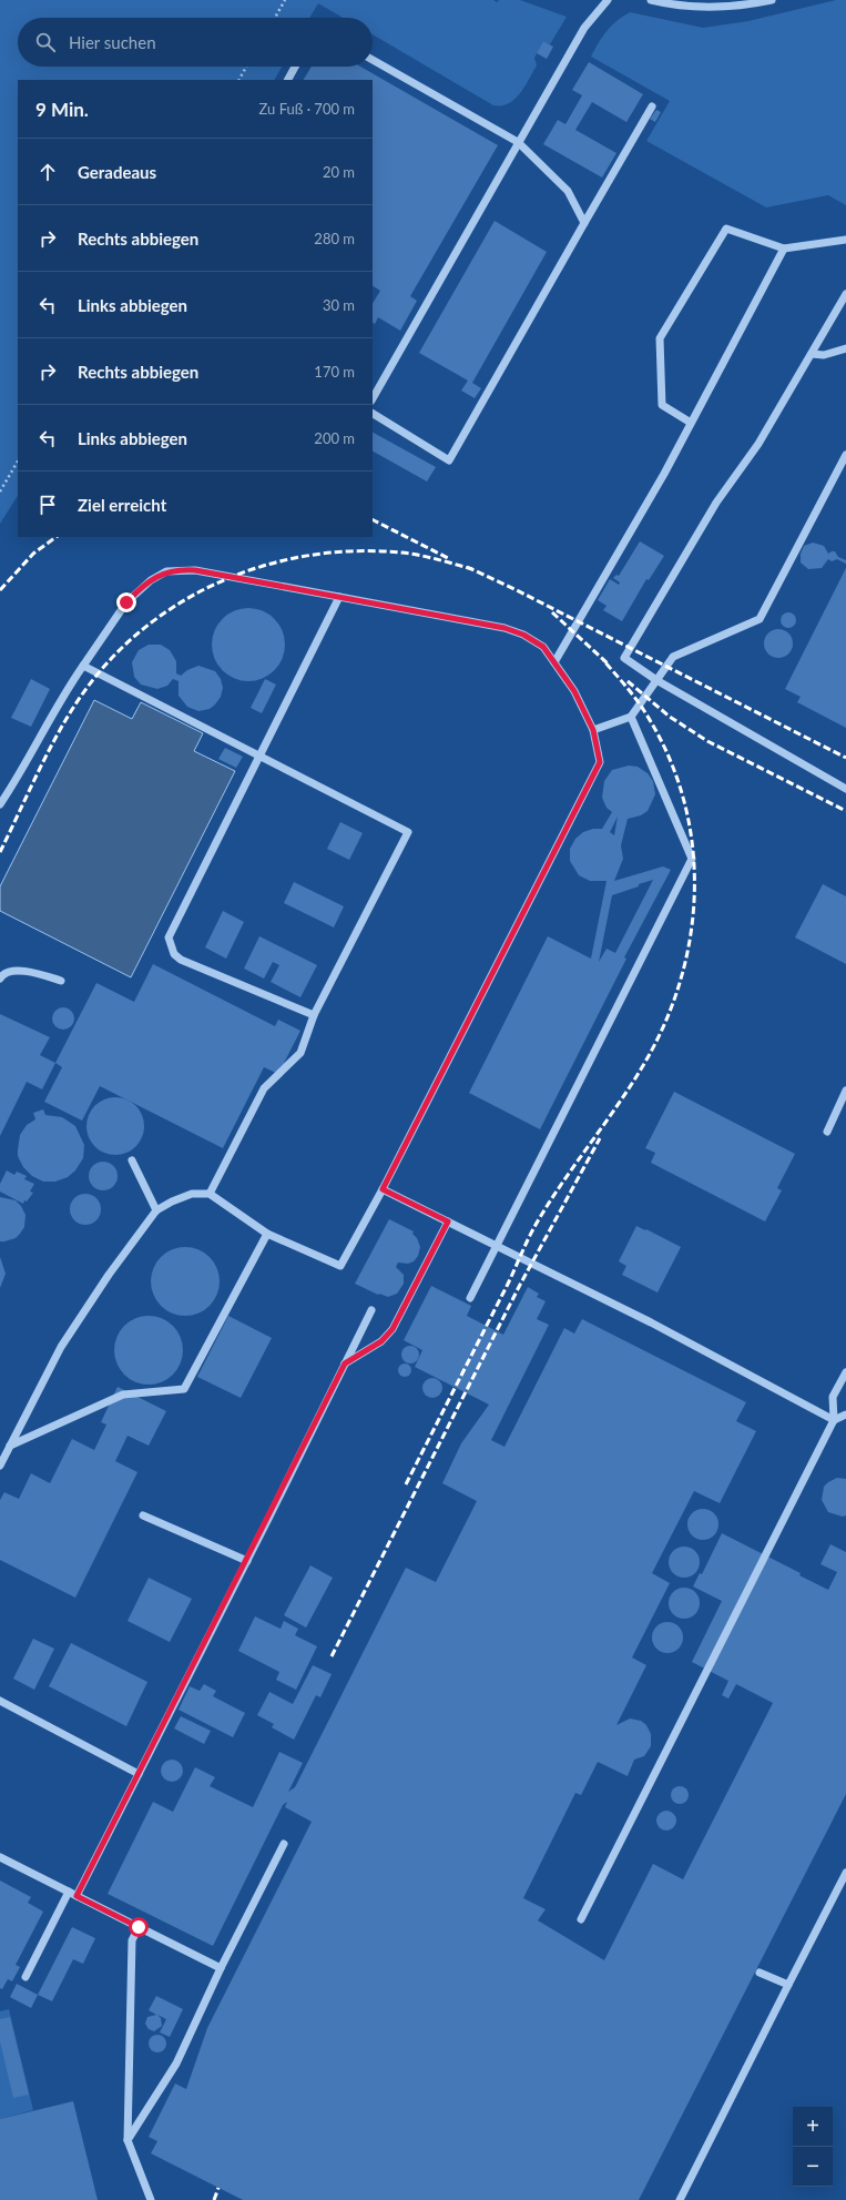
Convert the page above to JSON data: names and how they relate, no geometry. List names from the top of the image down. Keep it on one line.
{"page":{"search":"Hier suchen","heading":["9 Min.","Zu Fuß · 700 m"],"list":[["Geradeaus","20 m"],["Rechts abbiegen","280 m"],["Links abbiegen","30 m"],["Rechts abbiegen","170 m"],["Links abbiegen","200 m"],"Ziel erreicht"],"map_buttons":["+","−"]}}
